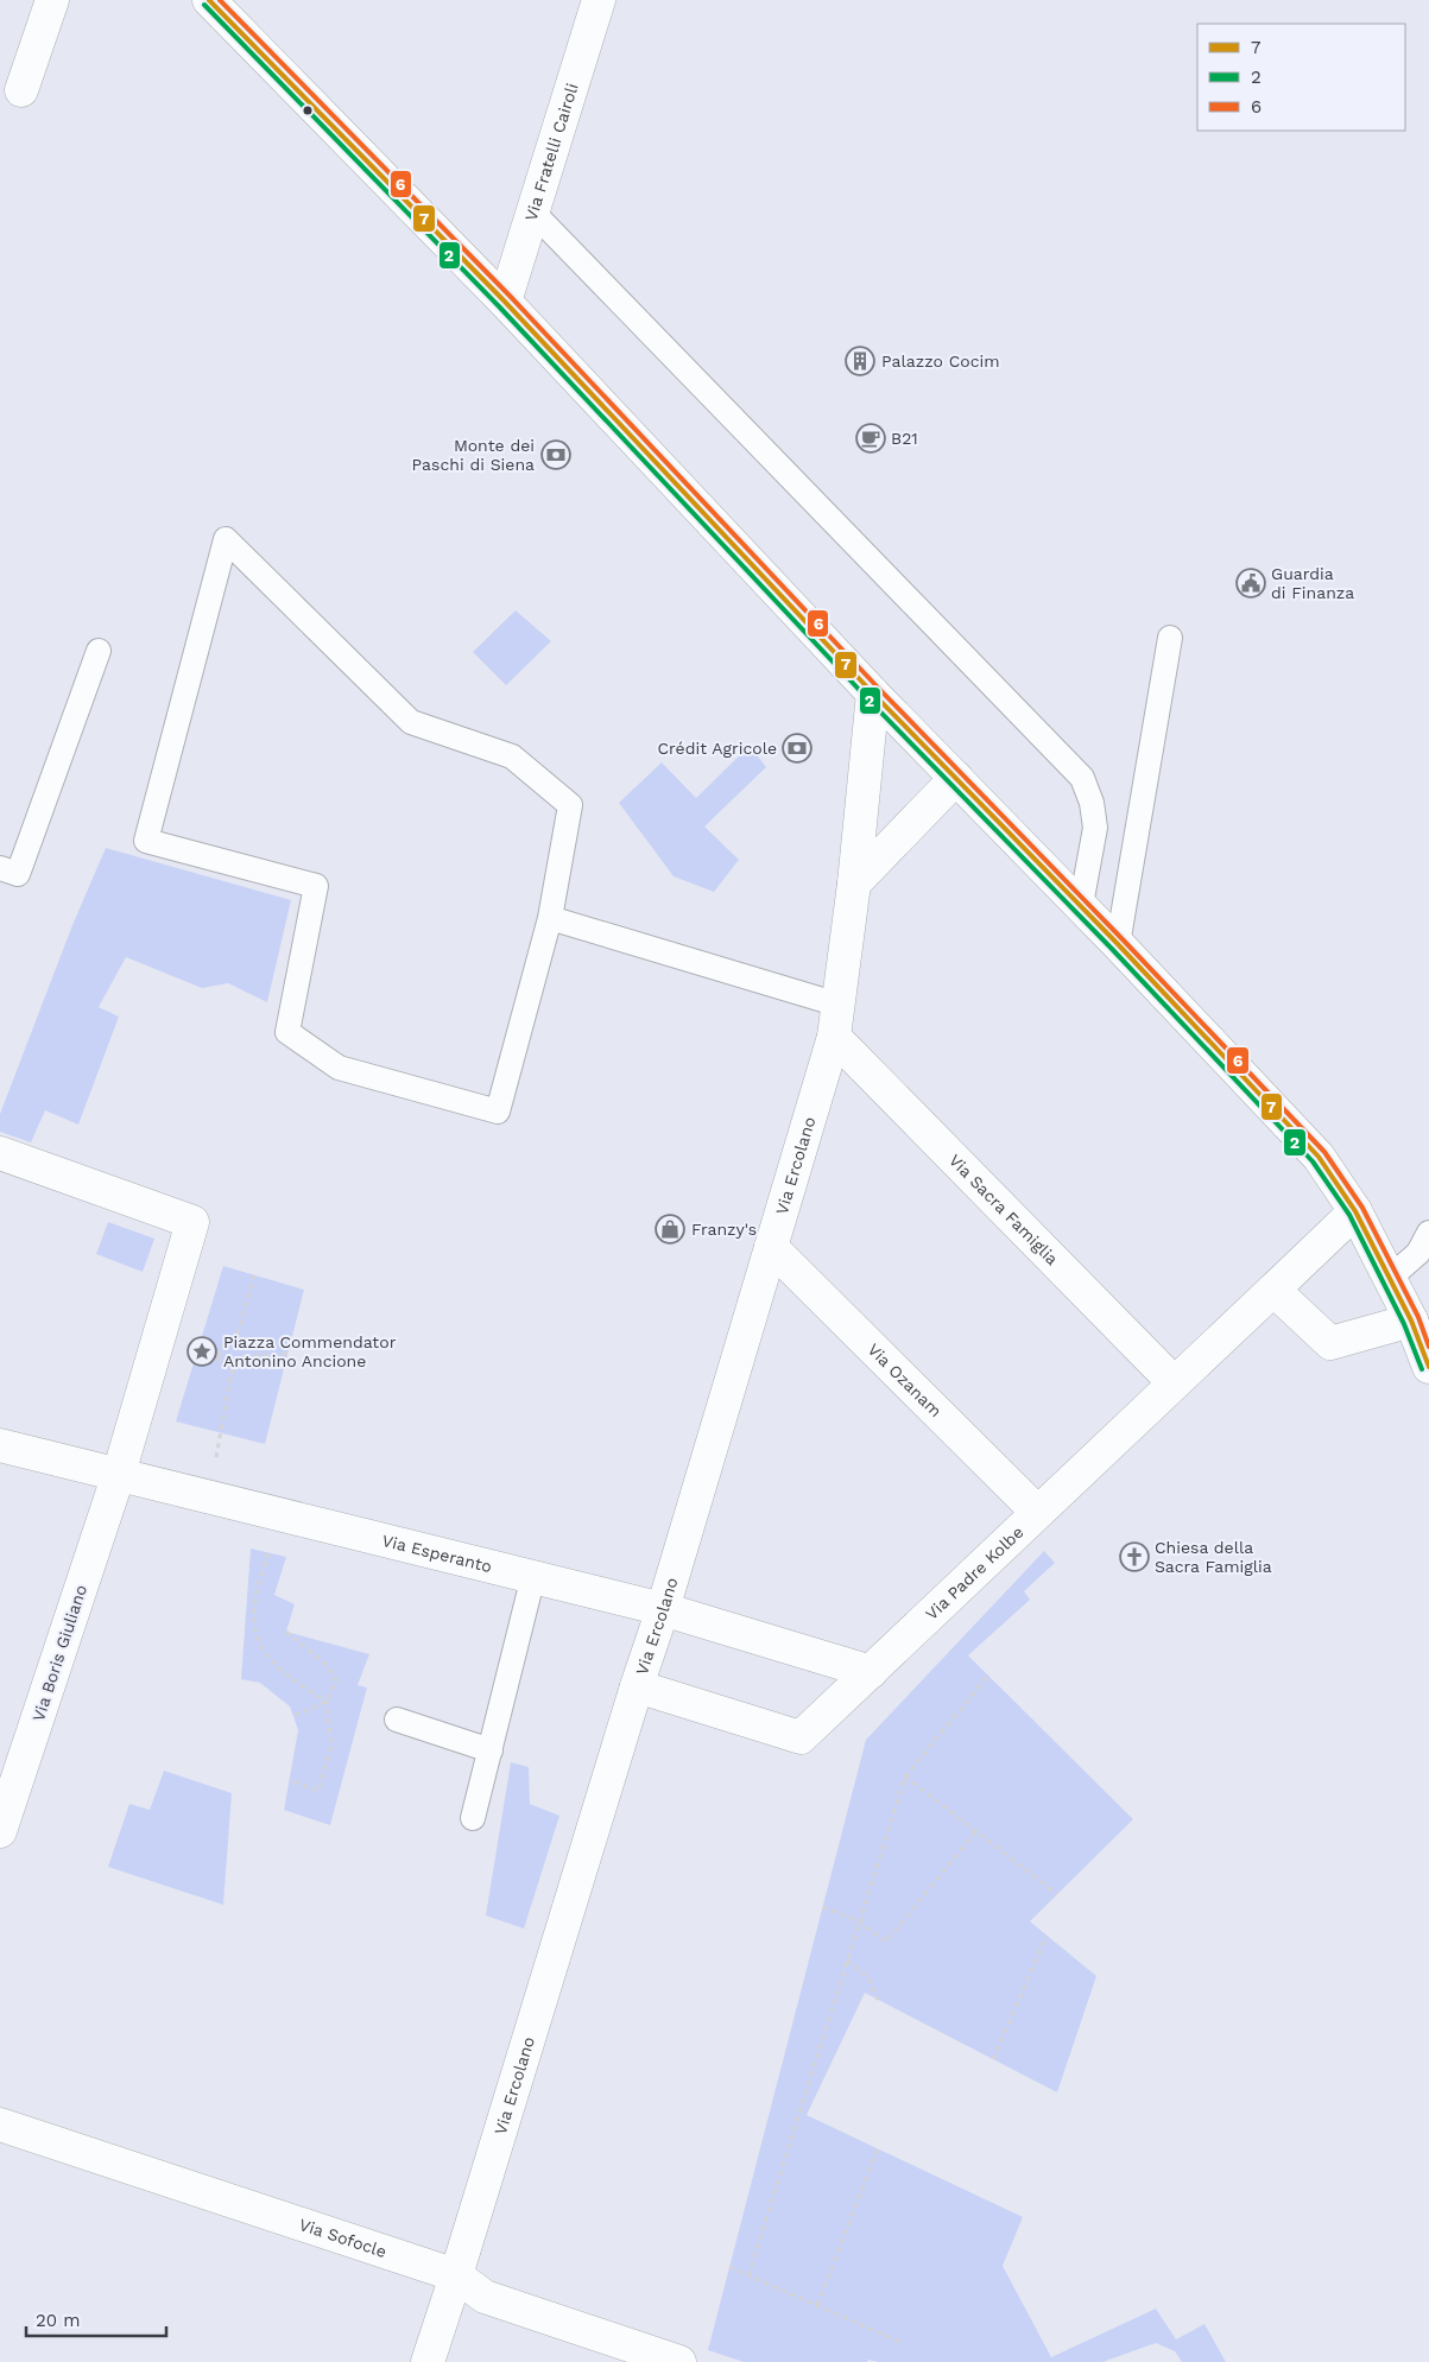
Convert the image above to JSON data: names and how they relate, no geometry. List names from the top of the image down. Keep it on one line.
{"streets":{"street":["Via Fratelli Cairoli","Via Ercolano","Via Sacra Famiglia","Via Ozanam","Via Esperanto","Via Padre Kolbe","Via Boris Giuliano","Via Sofocle"]},"crossings":[["Via Ercolano","Via Sacra Famiglia"],["Via Ercolano","Via Ozanam"],["Via Ercolano","Via Esperanto"],["Via Ercolano","Via Padre Kolbe"],["Via Ercolano","Via Sofocle"],["Via Sacra Famiglia","Via Padre Kolbe"],["Via Ozanam","Via Padre Kolbe"],["Via Esperanto","Via Padre Kolbe"],["Via Esperanto","Via Boris Giuliano"]],"places":{"building":["Palazzo Cocim"],"cafe":["B21"],"bank":["Monte dei Paschi di Siena","Crédit Agricole"],"public building":["Guardia di Finanza"],"shop":["Franzy's"],"place":["Piazza Commendator Antonino Ancione"],"church":["Chiesa della Sacra Famiglia"]},"lines":["transit line 7","transit line 6","transit line 2"],"legend":["7","2","6"],"scale_bar":"20 m"}
